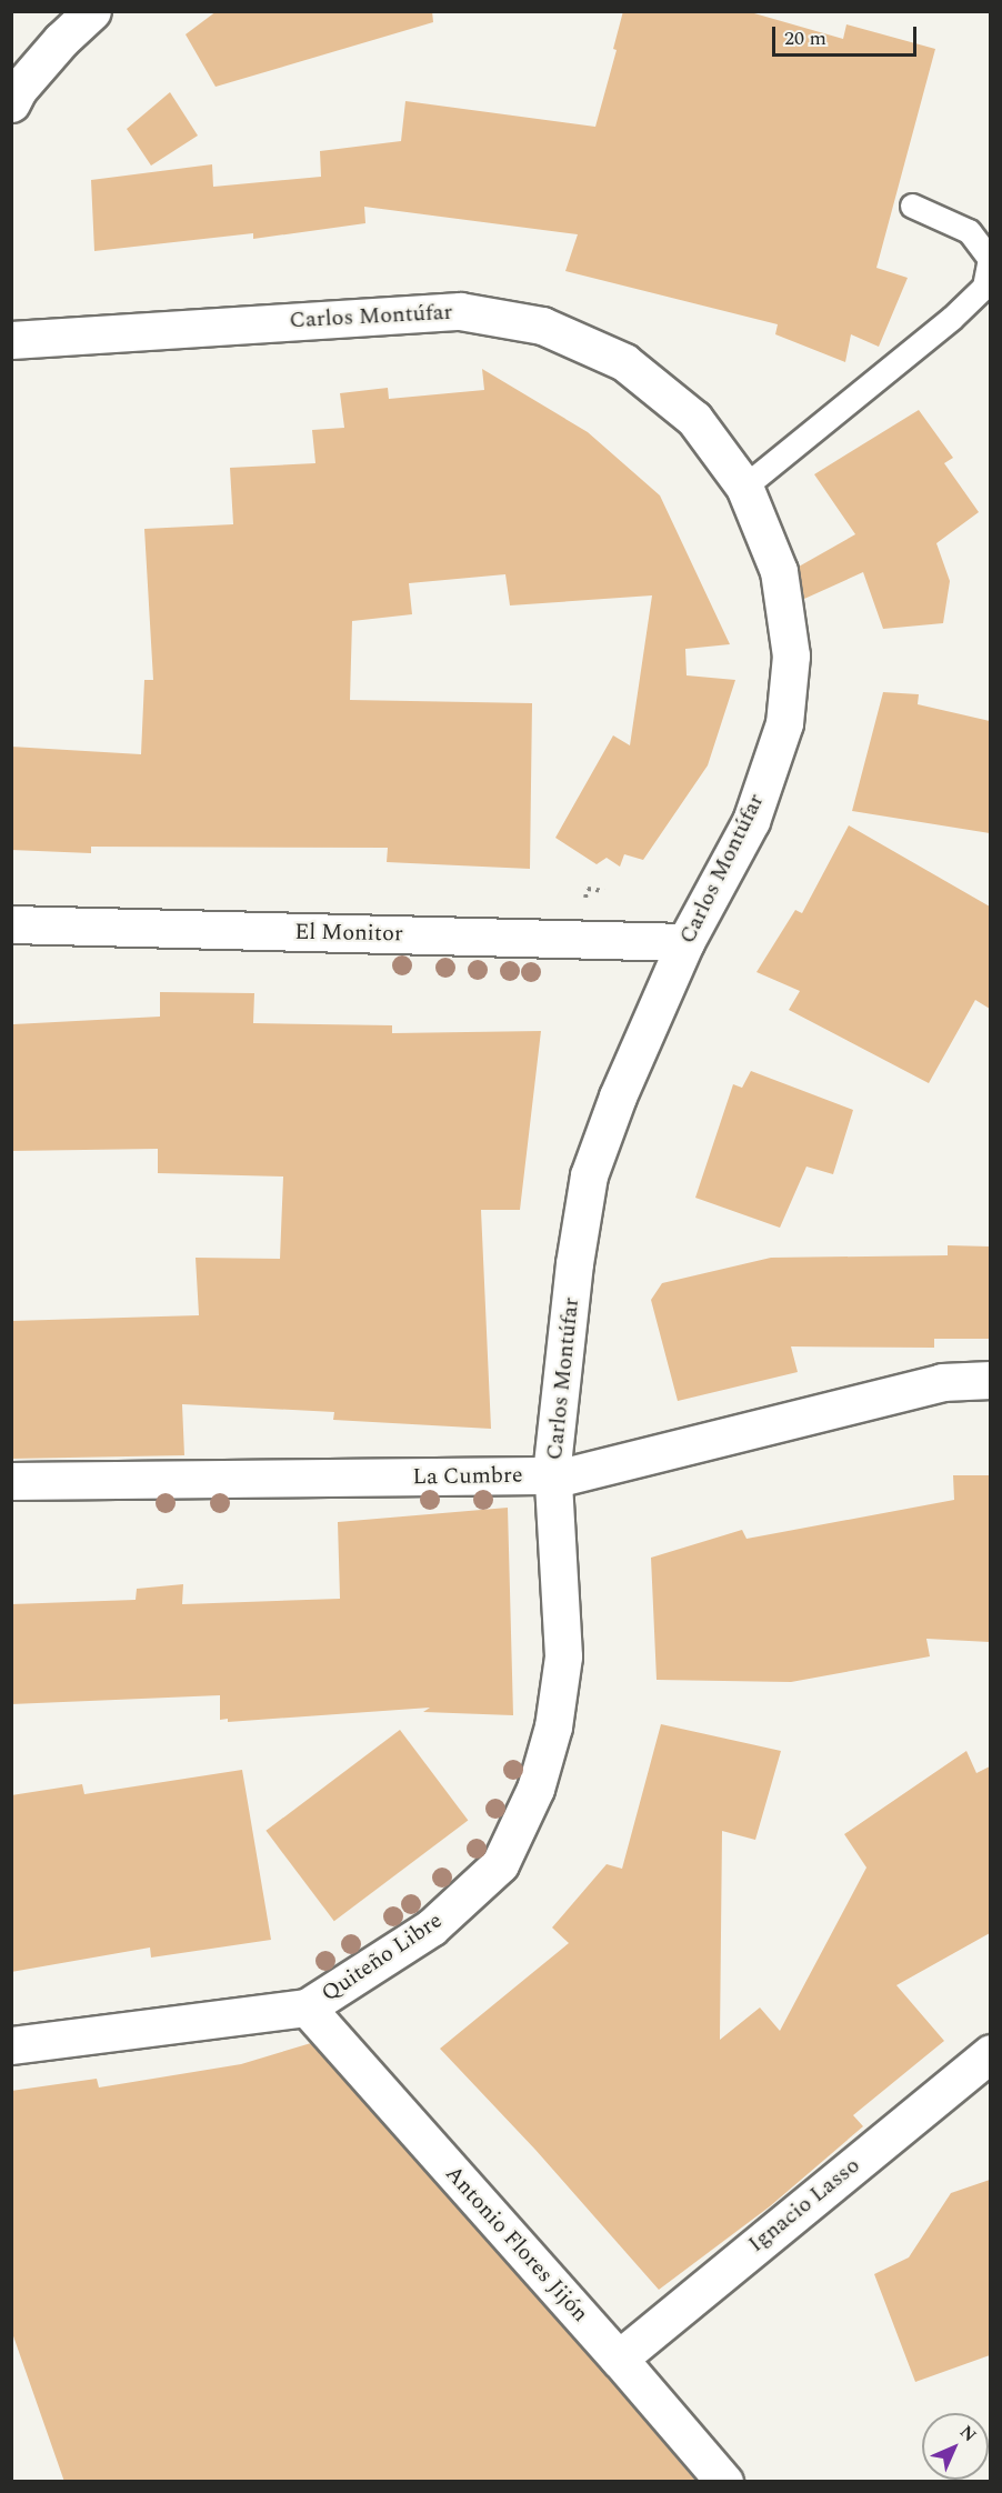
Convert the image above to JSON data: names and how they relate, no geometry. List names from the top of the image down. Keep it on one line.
{"streets":{"street":["Carlos Montúfar","El Monitor","La Cumbre","Quiteño Libre","Ignacio Lasso","Antonio Flores Jijón"]},"crossings":[["Carlos Montúfar","El Monitor"],["Carlos Montúfar","La Cumbre"],["Carlos Montúfar","Quiteño Libre"],["La Cumbre","Quiteño Libre"],["Quiteño Libre","Antonio Flores Jijón"],["Ignacio Lasso","Antonio Flores Jijón"]],"scale_bar":"20 m","north":"top right"}
